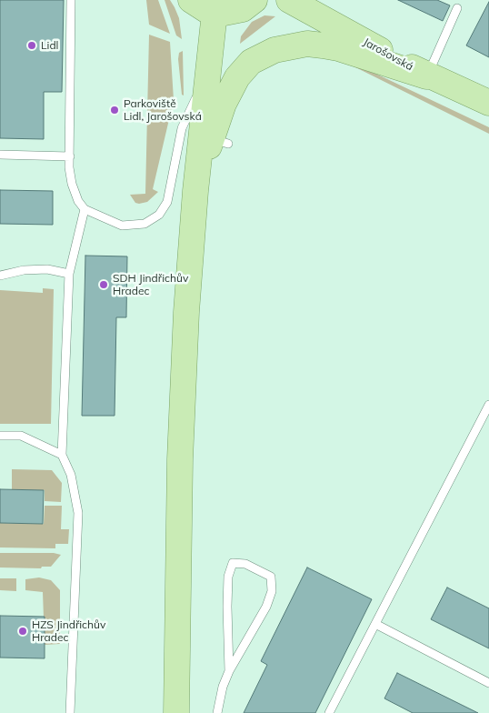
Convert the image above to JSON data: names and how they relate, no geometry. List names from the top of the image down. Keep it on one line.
{"streets":{"main road":["Jarošovská"]},"places":["Lidl","Parkoviště Lidl, Jarošovská","SDH Jindřichův Hradec","HZS Jindřichův Hradec"]}
